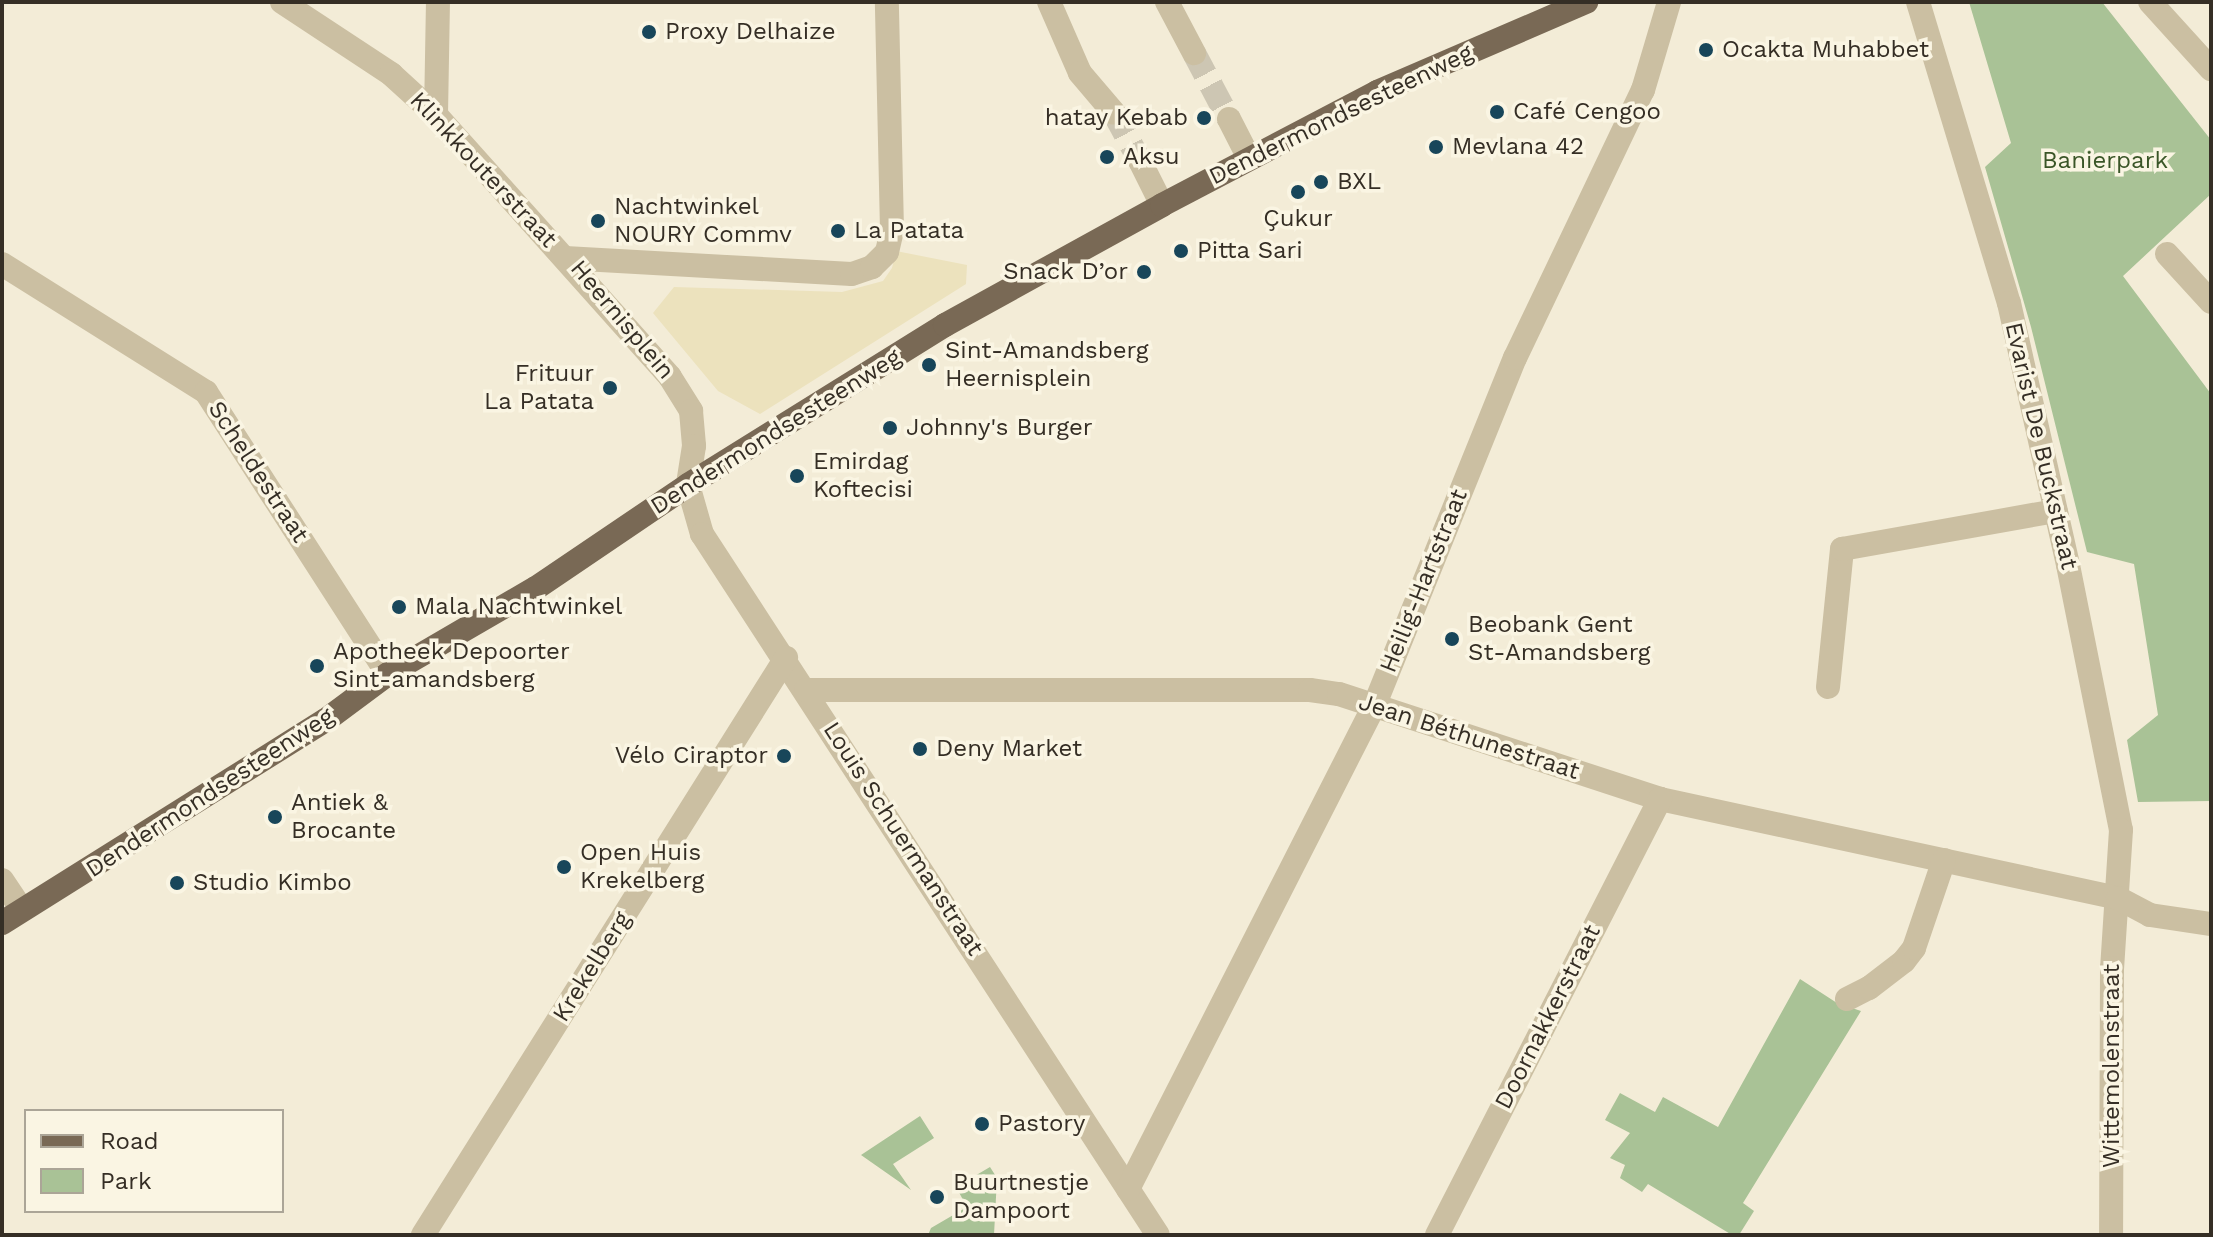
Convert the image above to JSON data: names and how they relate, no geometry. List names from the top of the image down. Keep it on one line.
{"streets":{"main road":["Dendermondsesteenweg"],"street":["Klinkkouterstraat","Heernisplein","Evarist De Buckstraat","Scheldestraat","Heilig-Hartstraat","Jean Béthunestraat","Louis Schuermanstraat","Krekelberg","Doornakkerstraat","Wittemolenstraat"]},"crossings":[["Dendermondsesteenweg","Heernisplein"],["Dendermondsesteenweg","Scheldestraat"],["Dendermondsesteenweg","Louis Schuermanstraat"],["Klinkkouterstraat","Heernisplein"],["Heernisplein","Louis Schuermanstraat"],["Evarist De Buckstraat","Jean Béthunestraat"],["Evarist De Buckstraat","Wittemolenstraat"],["Heilig-Hartstraat","Jean Béthunestraat"],["Heilig-Hartstraat","Louis Schuermanstraat"],["Jean Béthunestraat","Louis Schuermanstraat"],["Jean Béthunestraat","Doornakkerstraat"],["Jean Béthunestraat","Wittemolenstraat"],["Louis Schuermanstraat","Krekelberg"]],"parks":["Banierpark"],"places":["Proxy Delhaize","Ocakta Muhabbet","Café Cengoo","hatay Kebab","Mevlana 42","Aksu","BXL","Çukur","Nachtwinkel NOURY Commv","La Patata","Pitta Sari","Snack D’or","Sint-Amandsberg Heernisplein","Frituur La Patata","Johnny's Burger","Emirdag Koftecisi","Mala Nachtwinkel","Beobank Gent St-Amandsberg","Apotheek Depoorter Sint-amandsberg","Deny Market","Vélo Ciraptor","Antiek & Brocante","Open Huis Krekelberg","Studio Kimbo","Pastory","Buurtnestje Dampoort"],"legend":["Road","Park"]}
